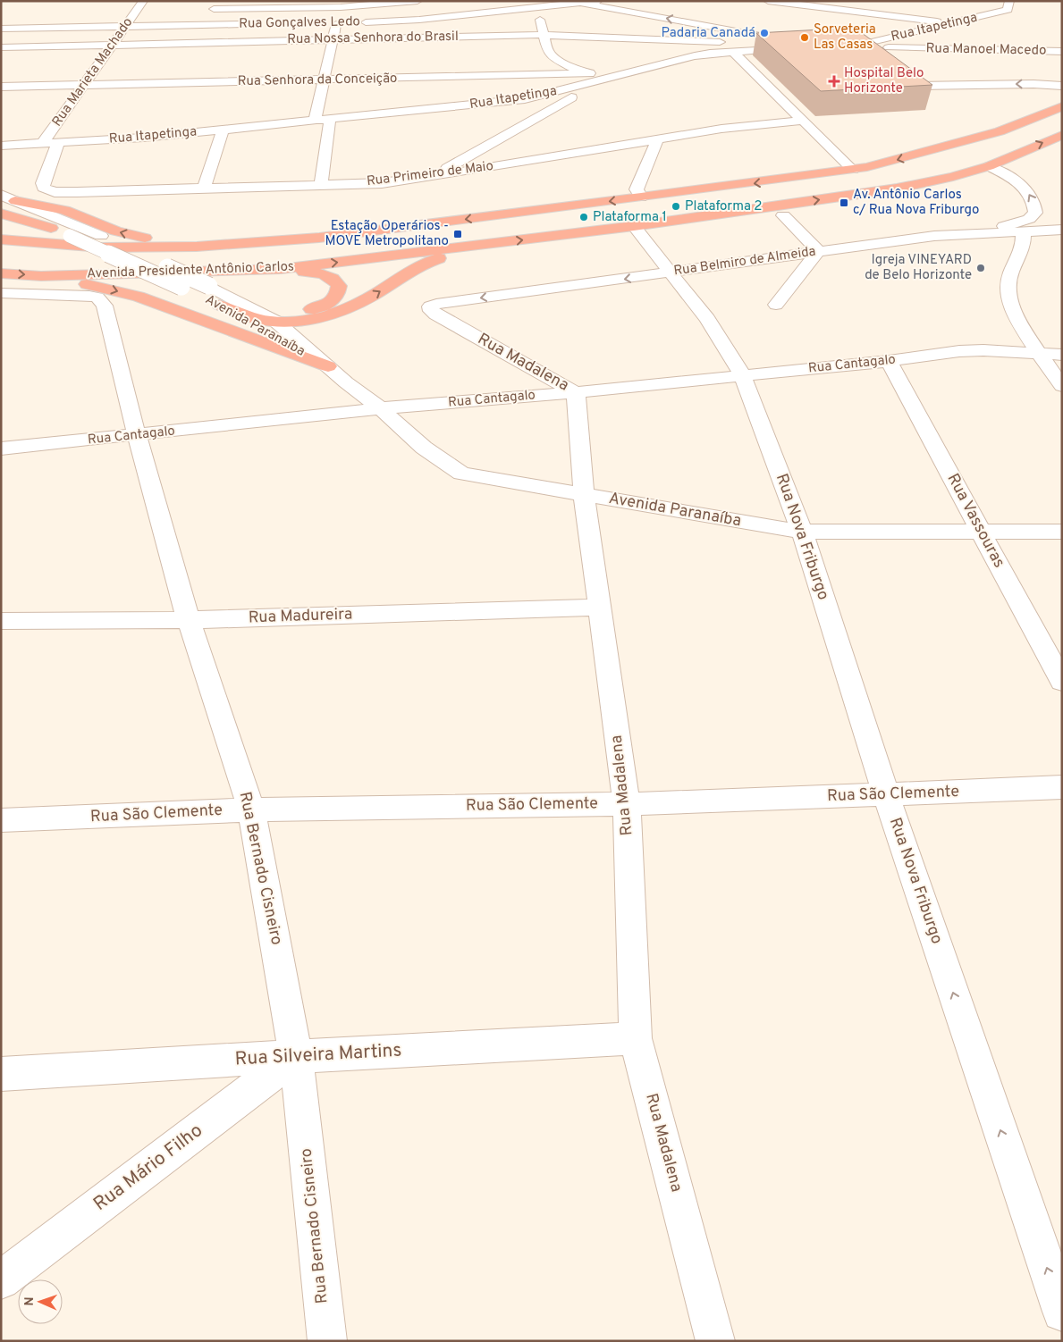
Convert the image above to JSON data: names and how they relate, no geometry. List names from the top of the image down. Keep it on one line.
{"streets":{"highway":["Avenida Presidente Antônio Carlos"],"street":["Rua Gonçalves Ledo","Rua Itapetinga","Rua Nossa Senhora do Brasil","Rua Manoel Macedo","Rua Marieta Machado","Rua Senhora da Conceição","Rua Primeiro de Maio","Rua Belmiro de Almeida","Avenida Paranaíba","Rua Madalena","Rua Cantagalo","Rua Vassouras","Rua Nova Friburgo","Rua Madureira","Rua São Clemente","Rua Bernado Cisneiro","Rua Silveira Martins","Rua Mário Filho"]},"crossings":[["Rua Gonçalves Ledo","Rua Marieta Machado"],["Rua Itapetinga","Rua Nossa Senhora do Brasil"],["Rua Itapetinga","Rua Manoel Macedo"],["Rua Itapetinga","Rua Marieta Machado"],["Rua Itapetinga","Rua Senhora da Conceição"],["Rua Itapetinga","Rua Primeiro de Maio"],["Rua Nossa Senhora do Brasil","Rua Marieta Machado"],["Rua Marieta Machado","Rua Senhora da Conceição"],["Rua Belmiro de Almeida","Rua Madalena"],["Rua Belmiro de Almeida","Rua Nova Friburgo"],["Avenida Presidente Antônio Carlos","Rua Nova Friburgo"],["Avenida Paranaíba","Rua Madalena"],["Avenida Paranaíba","Rua Cantagalo"],["Avenida Paranaíba","Rua Vassouras"],["Avenida Paranaíba","Rua Nova Friburgo"],["Rua Madalena","Rua Cantagalo"],["Rua Madalena","Rua Madureira"],["Rua Madalena","Rua São Clemente"],["Rua Madalena","Rua Silveira Martins"],["Rua Cantagalo","Rua Vassouras"],["Rua Cantagalo","Rua Nova Friburgo"],["Rua Cantagalo","Rua Bernado Cisneiro"],["Rua Nova Friburgo","Rua São Clemente"],["Rua Madureira","Rua Bernado Cisneiro"],["Rua São Clemente","Rua Bernado Cisneiro"],["Rua Bernado Cisneiro","Rua Silveira Martins"],["Rua Bernado Cisneiro","Rua Mário Filho"],["Rua Silveira Martins","Rua Mário Filho"]],"one_way":["Rua Nova Friburgo"],"places":{"other":["Padaria Canadá","Sorveteria Las Casas","Plataforma 2","Plataforma 1","Igreja VINEYARD de Belo Horizonte"],"health":["Hospital Belo Horizonte"],"transit":["Av. Antônio Carlos c/ Rua Nova Friburgo","Estação Operários - MOVE Metropolitano"]},"north":"left"}
